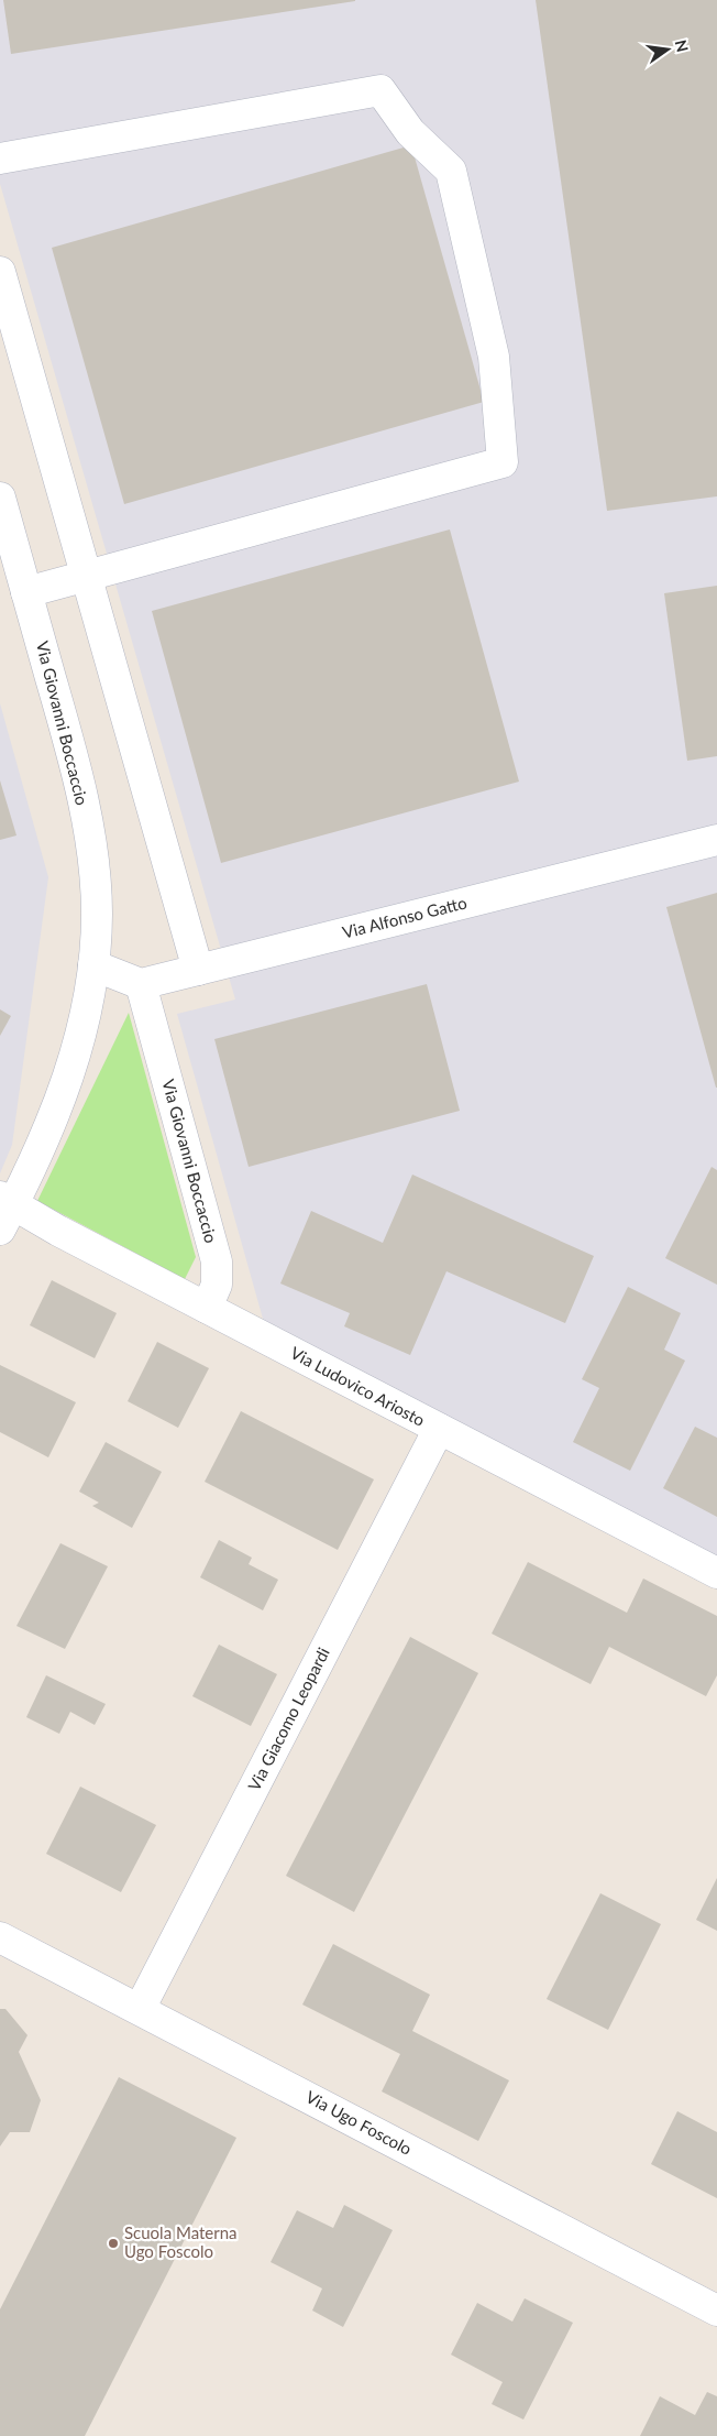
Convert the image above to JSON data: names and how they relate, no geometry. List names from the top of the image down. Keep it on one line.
{"streets":{"street":["Via Giovanni Boccaccio","Via Alfonso Gatto","Via Ludovico Ariosto","Via Giacomo Leopardi","Via Ugo Foscolo"]},"crossings":[["Via Giovanni Boccaccio","Via Alfonso Gatto"],["Via Giovanni Boccaccio","Via Ludovico Ariosto"],["Via Ludovico Ariosto","Via Giacomo Leopardi"],["Via Giacomo Leopardi","Via Ugo Foscolo"]],"places":["Scuola Materna Ugo Foscolo"],"north":"right"}
